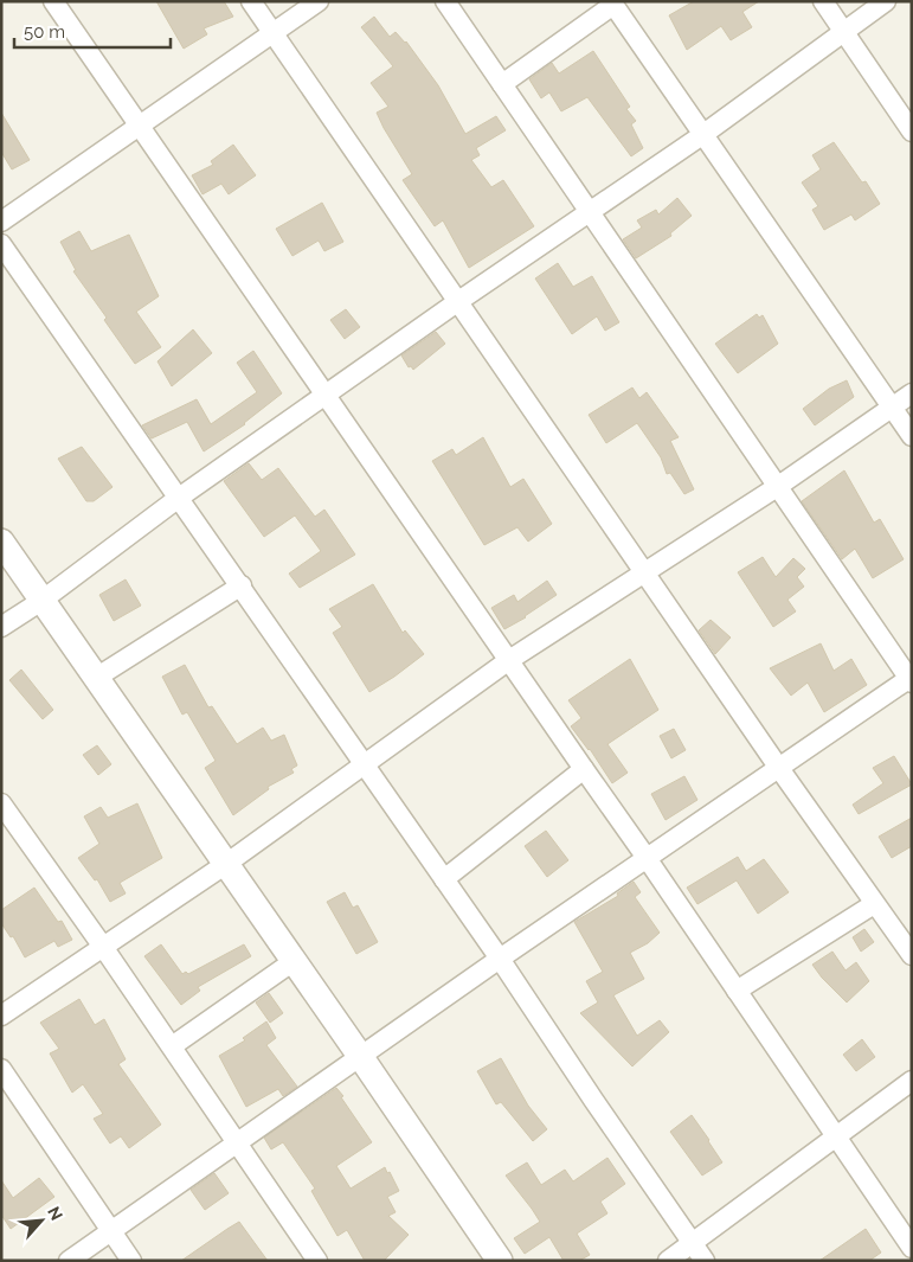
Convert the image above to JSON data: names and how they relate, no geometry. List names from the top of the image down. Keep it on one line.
{"scale_bar":"50 m","north":"top right"}
